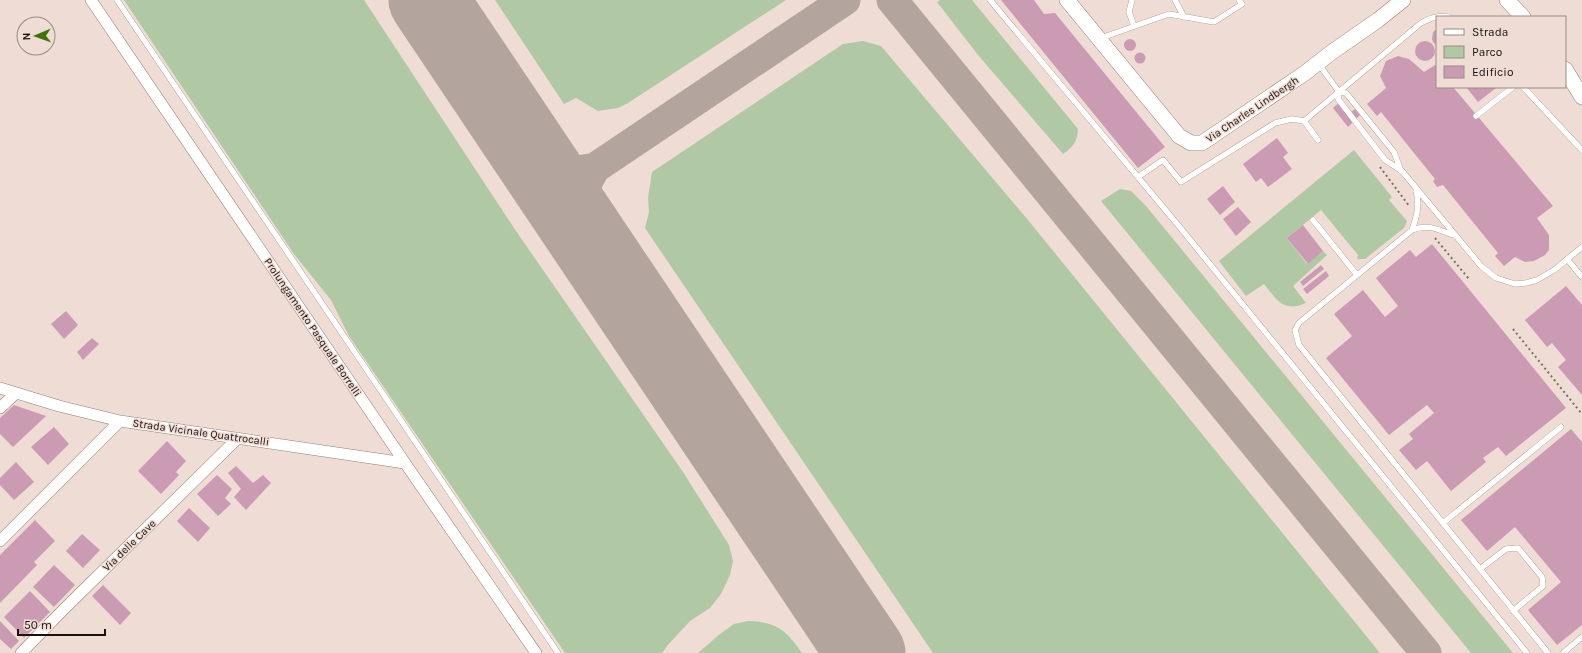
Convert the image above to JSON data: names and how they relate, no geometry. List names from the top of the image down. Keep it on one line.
{"streets":{"street":["Via Charles Lindbergh","Prolungamento Pasquale Borrelli","Strada Vicinale Quattrocalli","Via delle Cave"]},"crossings":[["Prolungamento Pasquale Borrelli","Strada Vicinale Quattrocalli"],["Strada Vicinale Quattrocalli","Via delle Cave"]],"legend":["Strada","Parco","Edificio"],"scale_bar":"50 m","north":"left"}
